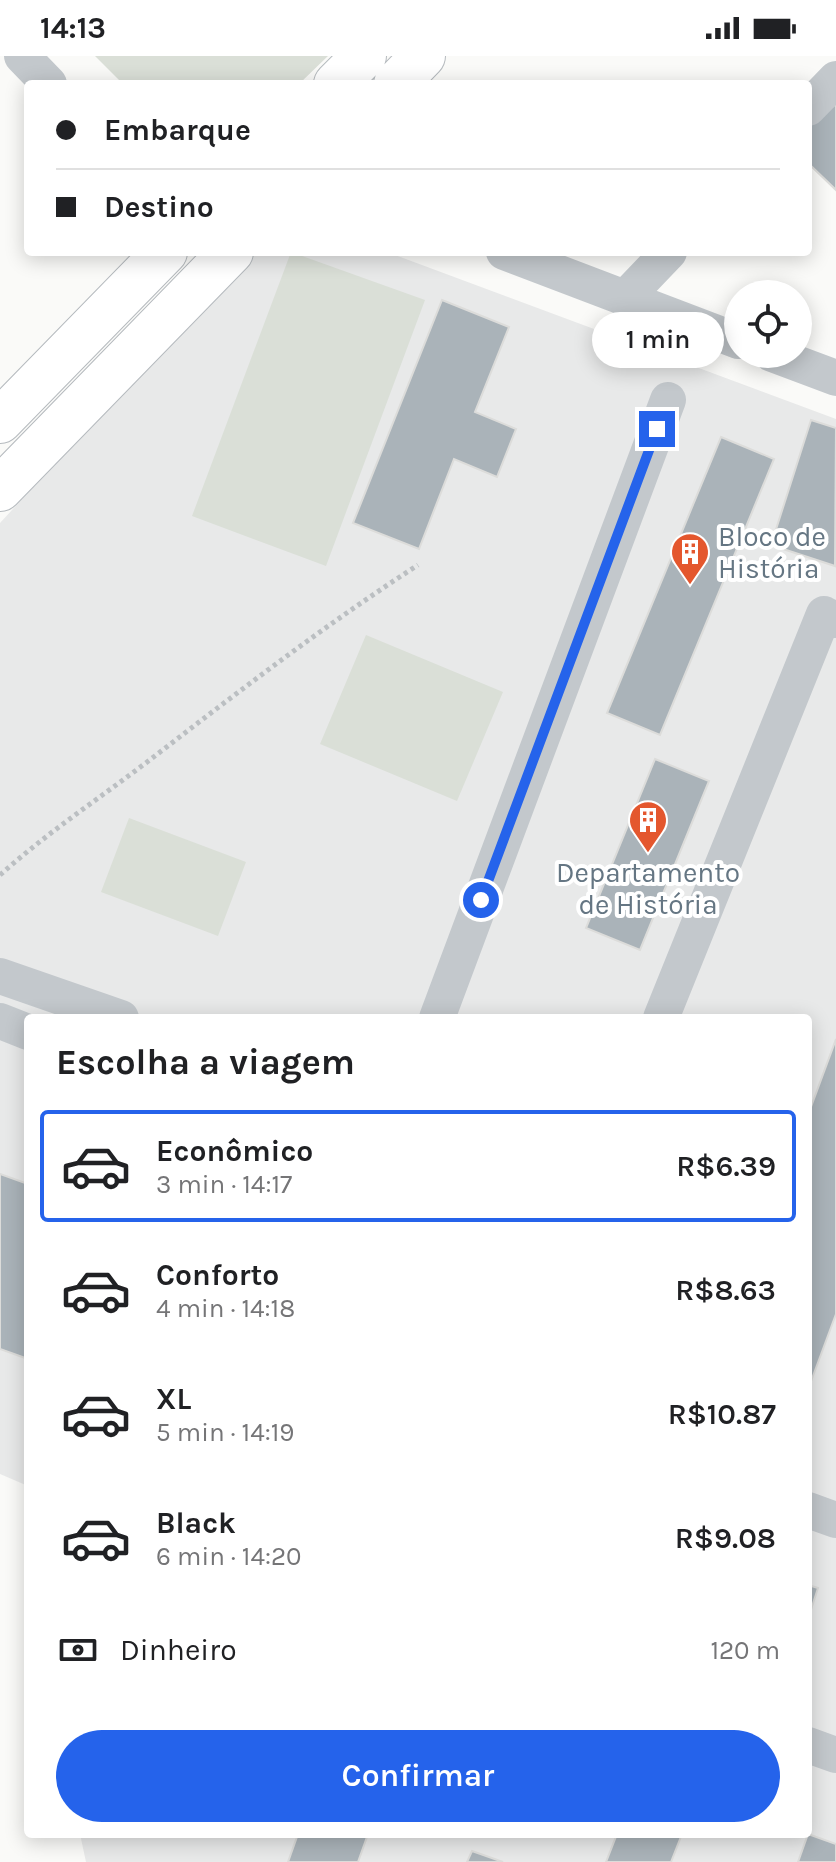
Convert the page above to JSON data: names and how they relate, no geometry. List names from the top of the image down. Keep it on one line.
{"places":{"building":["Bloco de História","Departamento de História"]},"page":{"status":"14:13","banner":["Embarque","Destino"],"bubble":"1 min","heading":"Escolha a viagem","list":[{"name":"Econômico","note":"3 min · 14:17","value":"R$6.39"},{"name":"Conforto","note":"4 min · 14:18","value":"R$8.63"},{"name":"XL","note":"5 min · 14:19","value":"R$10.87"},{"name":"Black","note":"6 min · 14:20","value":"R$9.08"}],"pay":["Dinheiro","120 m"],"buttons":"Confirmar"}}
